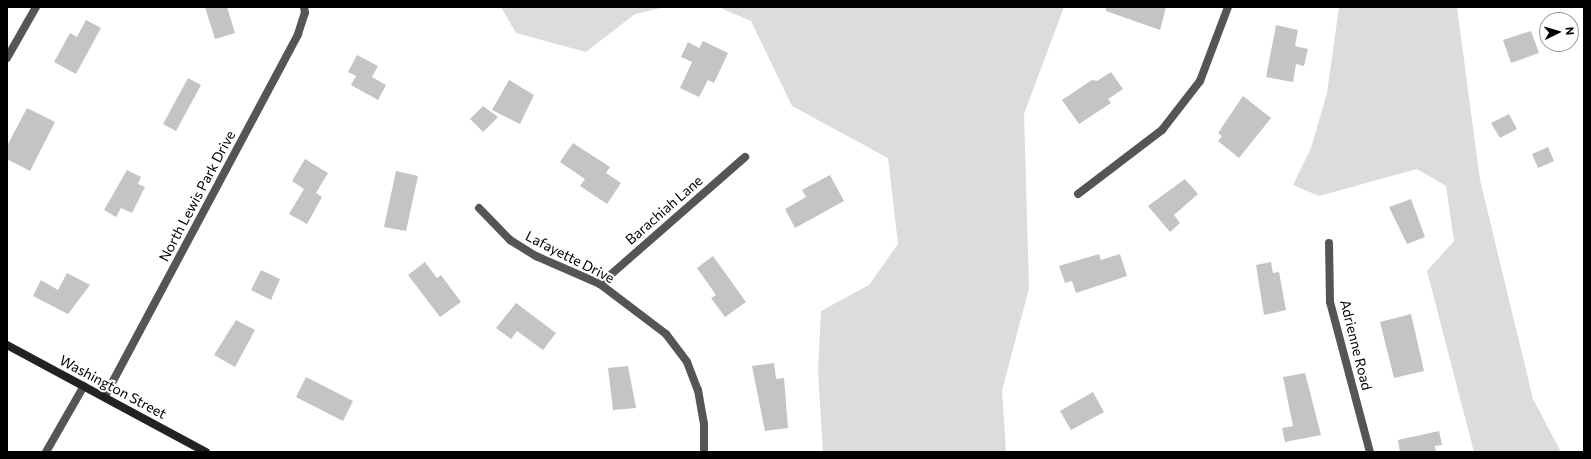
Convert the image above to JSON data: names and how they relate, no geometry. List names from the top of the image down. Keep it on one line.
{"streets":{"main road":["Washington Street"],"street":["North Lewis Park Drive","Barachiah Lane","Lafayette Drive","Adrienne Road"]},"crossings":[["North Lewis Park Drive","Washington Street"],["Barachiah Lane","Lafayette Drive"]],"north":"right"}
